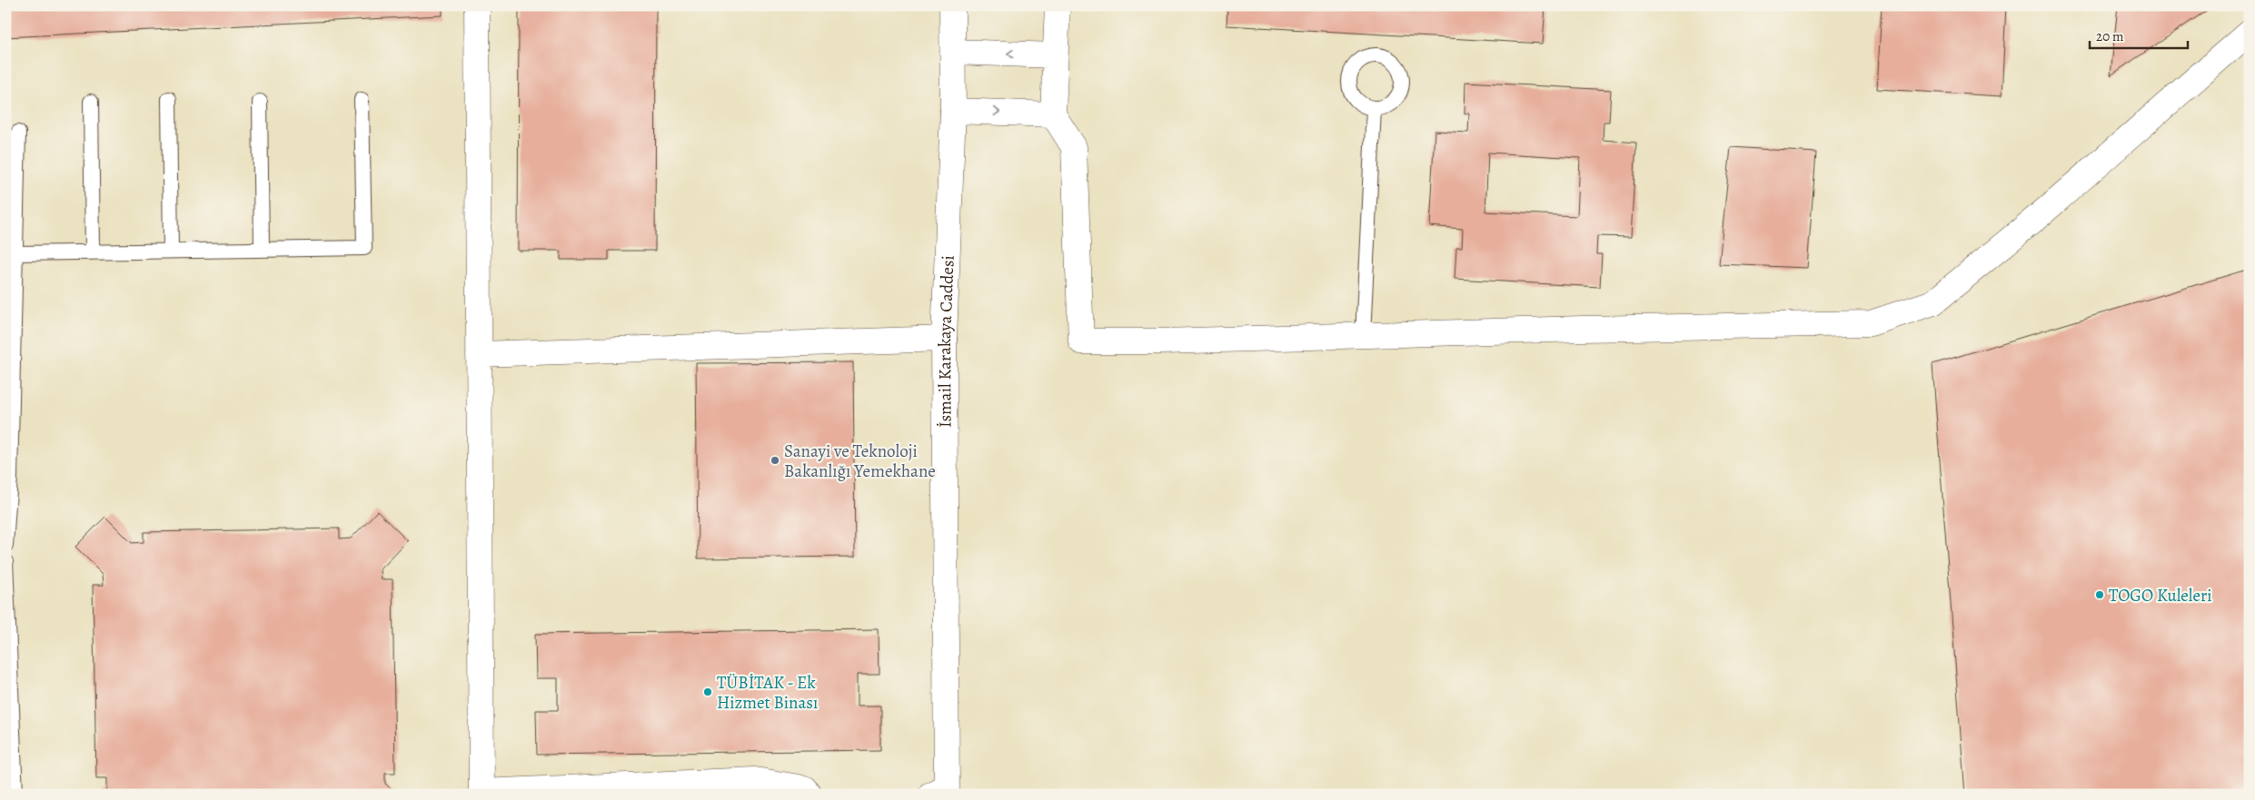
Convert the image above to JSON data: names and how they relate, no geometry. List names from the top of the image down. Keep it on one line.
{"streets":{"street":["İsmail Karakaya Caddesi"]},"places":["Sanayi ve Teknoloji Bakanlığı Yemekhane","TOGO Kuleleri","TÜBİTAK - Ek Hizmet Binası"],"scale_bar":"20 m"}
